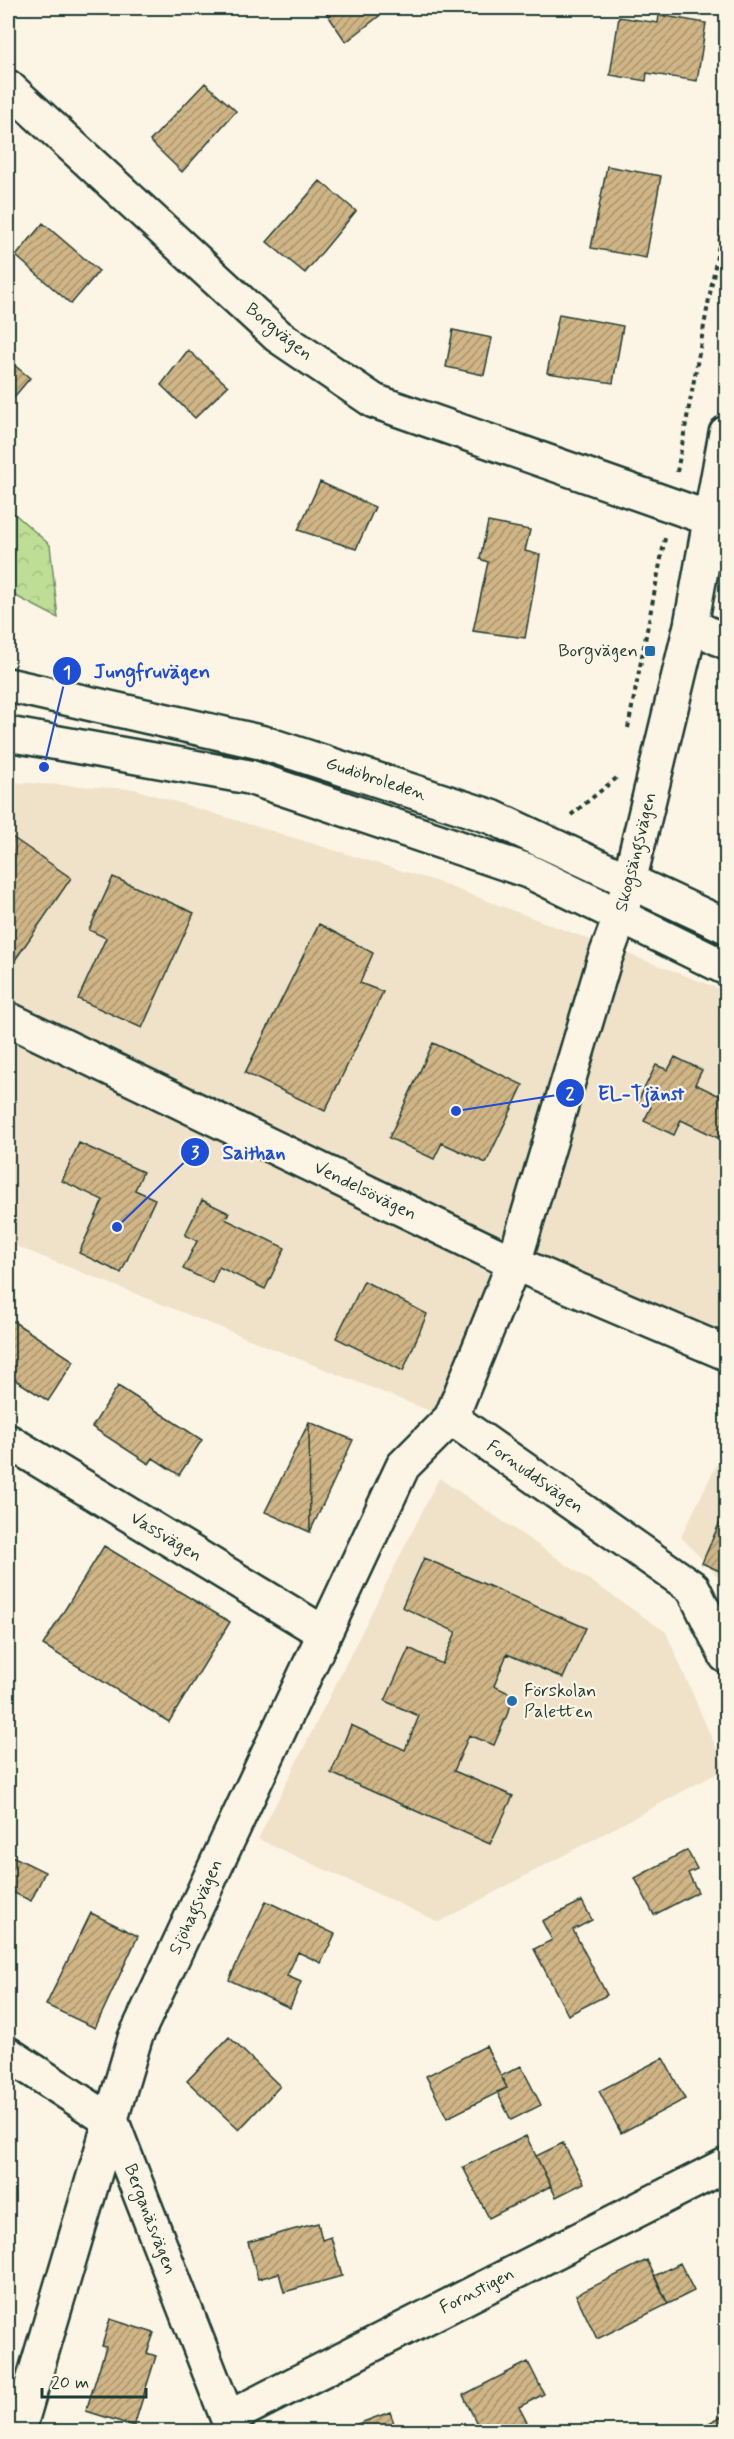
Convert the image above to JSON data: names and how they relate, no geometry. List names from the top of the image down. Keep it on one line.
{"streets":{"street":["Borgvägen","Gudöbroleden","Skogsängsvägen","Vendelsövägen","Fornuddsvägen","Vassvägen","Sjöhagsvägen","Berganäsvägen","Fornstigen"]},"crossings":[["Borgvägen","Skogsängsvägen"],["Gudöbroleden","Skogsängsvägen"],["Skogsängsvägen","Vendelsövägen"],["Fornuddsvägen","Sjöhagsvägen"],["Vassvägen","Sjöhagsvägen"],["Sjöhagsvägen","Berganäsvägen"],["Berganäsvägen","Fornstigen"]],"places":{"transit":["Borgvägen"],"other":["Jungfruvägen","EL-Tjänst","Saithan","Förskolan Paletten"]},"scale_bar":"20 m"}
